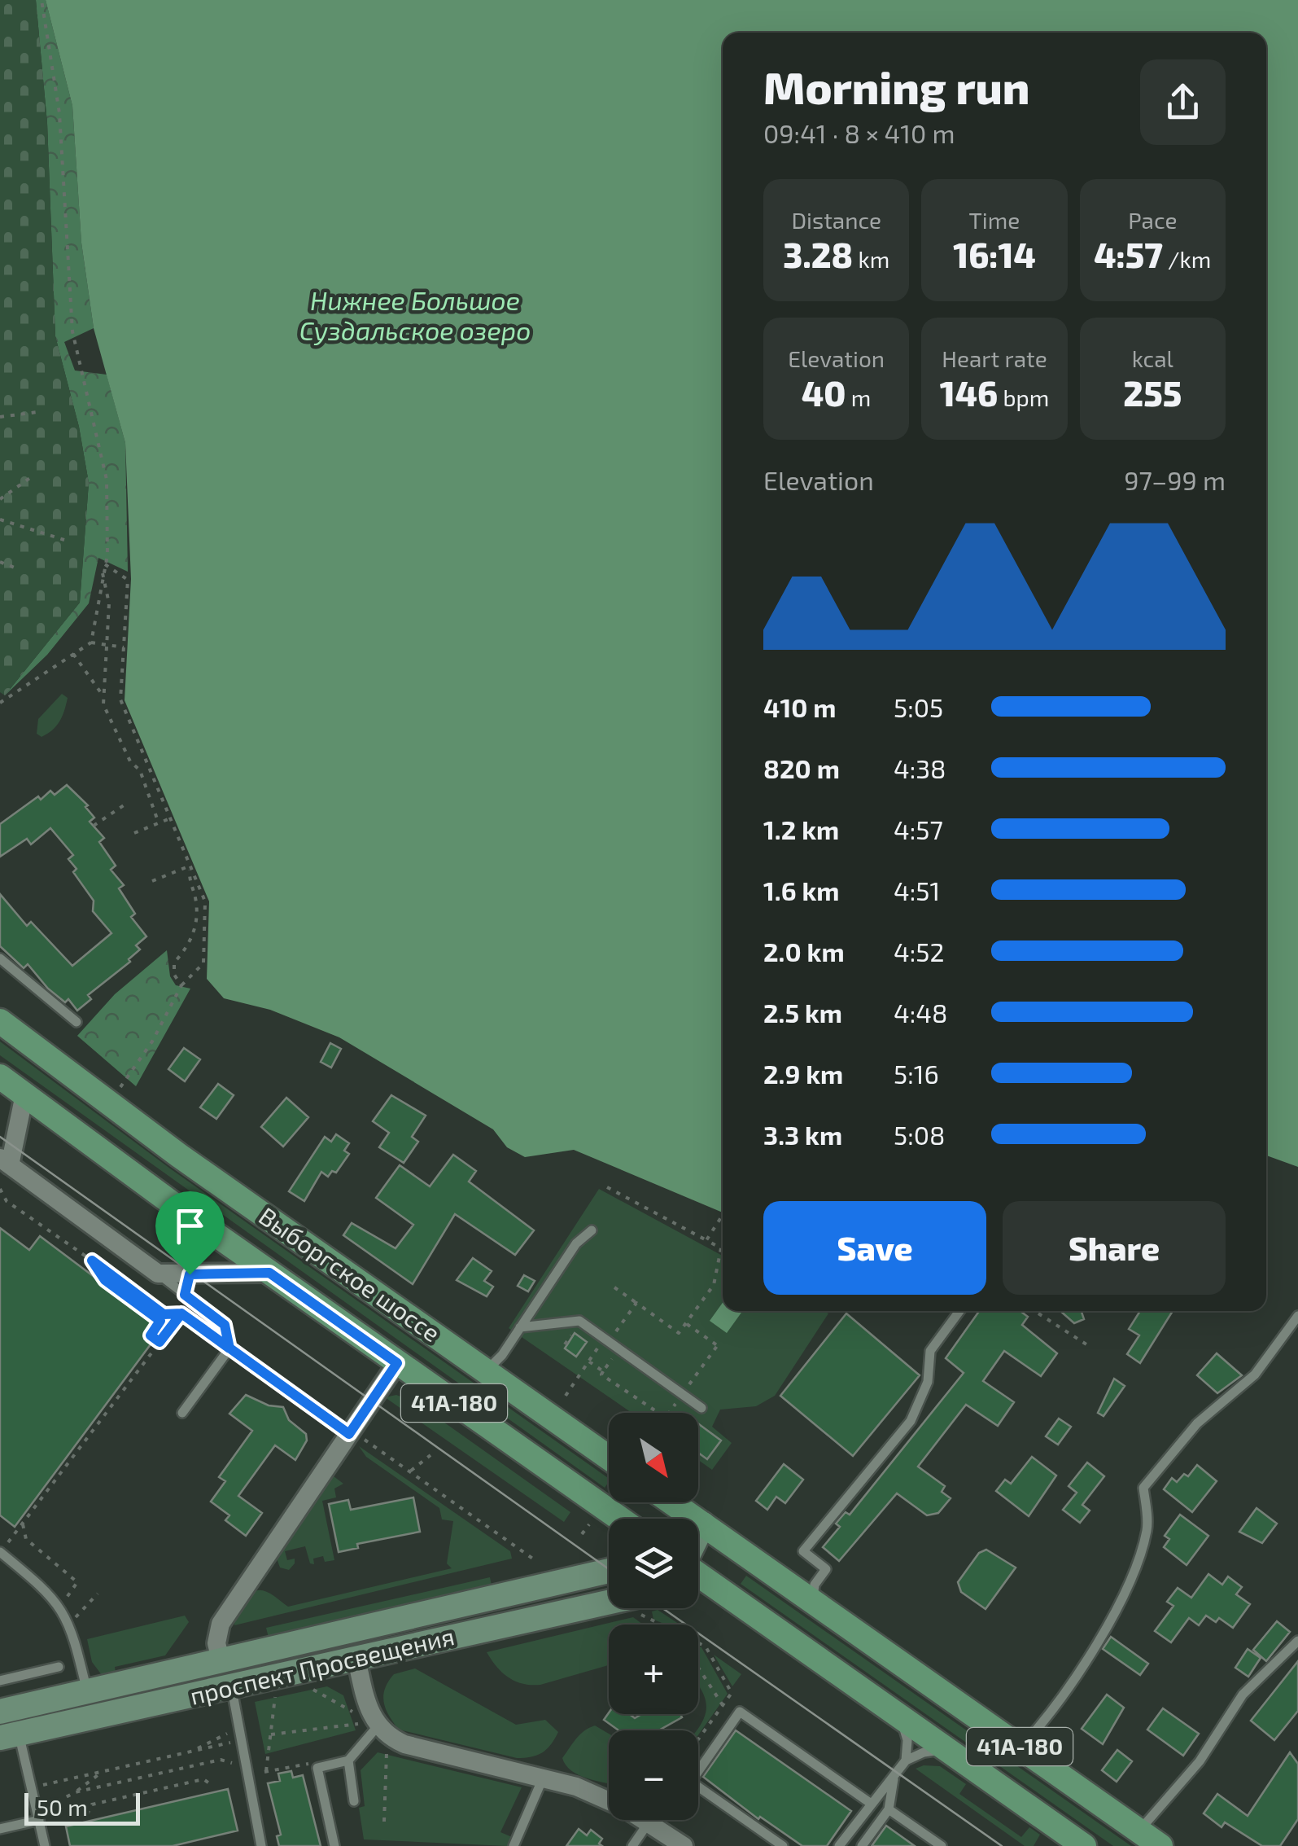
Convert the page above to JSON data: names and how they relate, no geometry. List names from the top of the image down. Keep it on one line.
{"streets":{"main road":["Выборгское шоссе","41А-180","проспект Просвещения"]},"water":["Нижнее Большое Суздальское озеро"],"scale_bar":"50 m","north":"bottom right","page":{"heading":["Morning run","09:41 · 8 × 410 m"],"stats":[["Distance","3.28 km"],["Time","16:14"],["Pace","4:57 /km"],["Elevation","40 m"],["Heart rate","146 bpm"],["kcal","255"]],"chart":["Elevation","97–99 m"],"list":[{"name":"410 m","note":"5:05"},{"name":"820 m","note":"4:38"},{"name":"1.2 km","note":"4:57"},{"name":"1.6 km","note":"4:51"},{"name":"2.0 km","note":"4:52"},{"name":"2.5 km","note":"4:48"},{"name":"2.9 km","note":"5:16"},{"name":"3.3 km","note":"5:08"}],"buttons":["Save","Share"],"map_buttons":["+","−"],"scale":"50 m"}}
